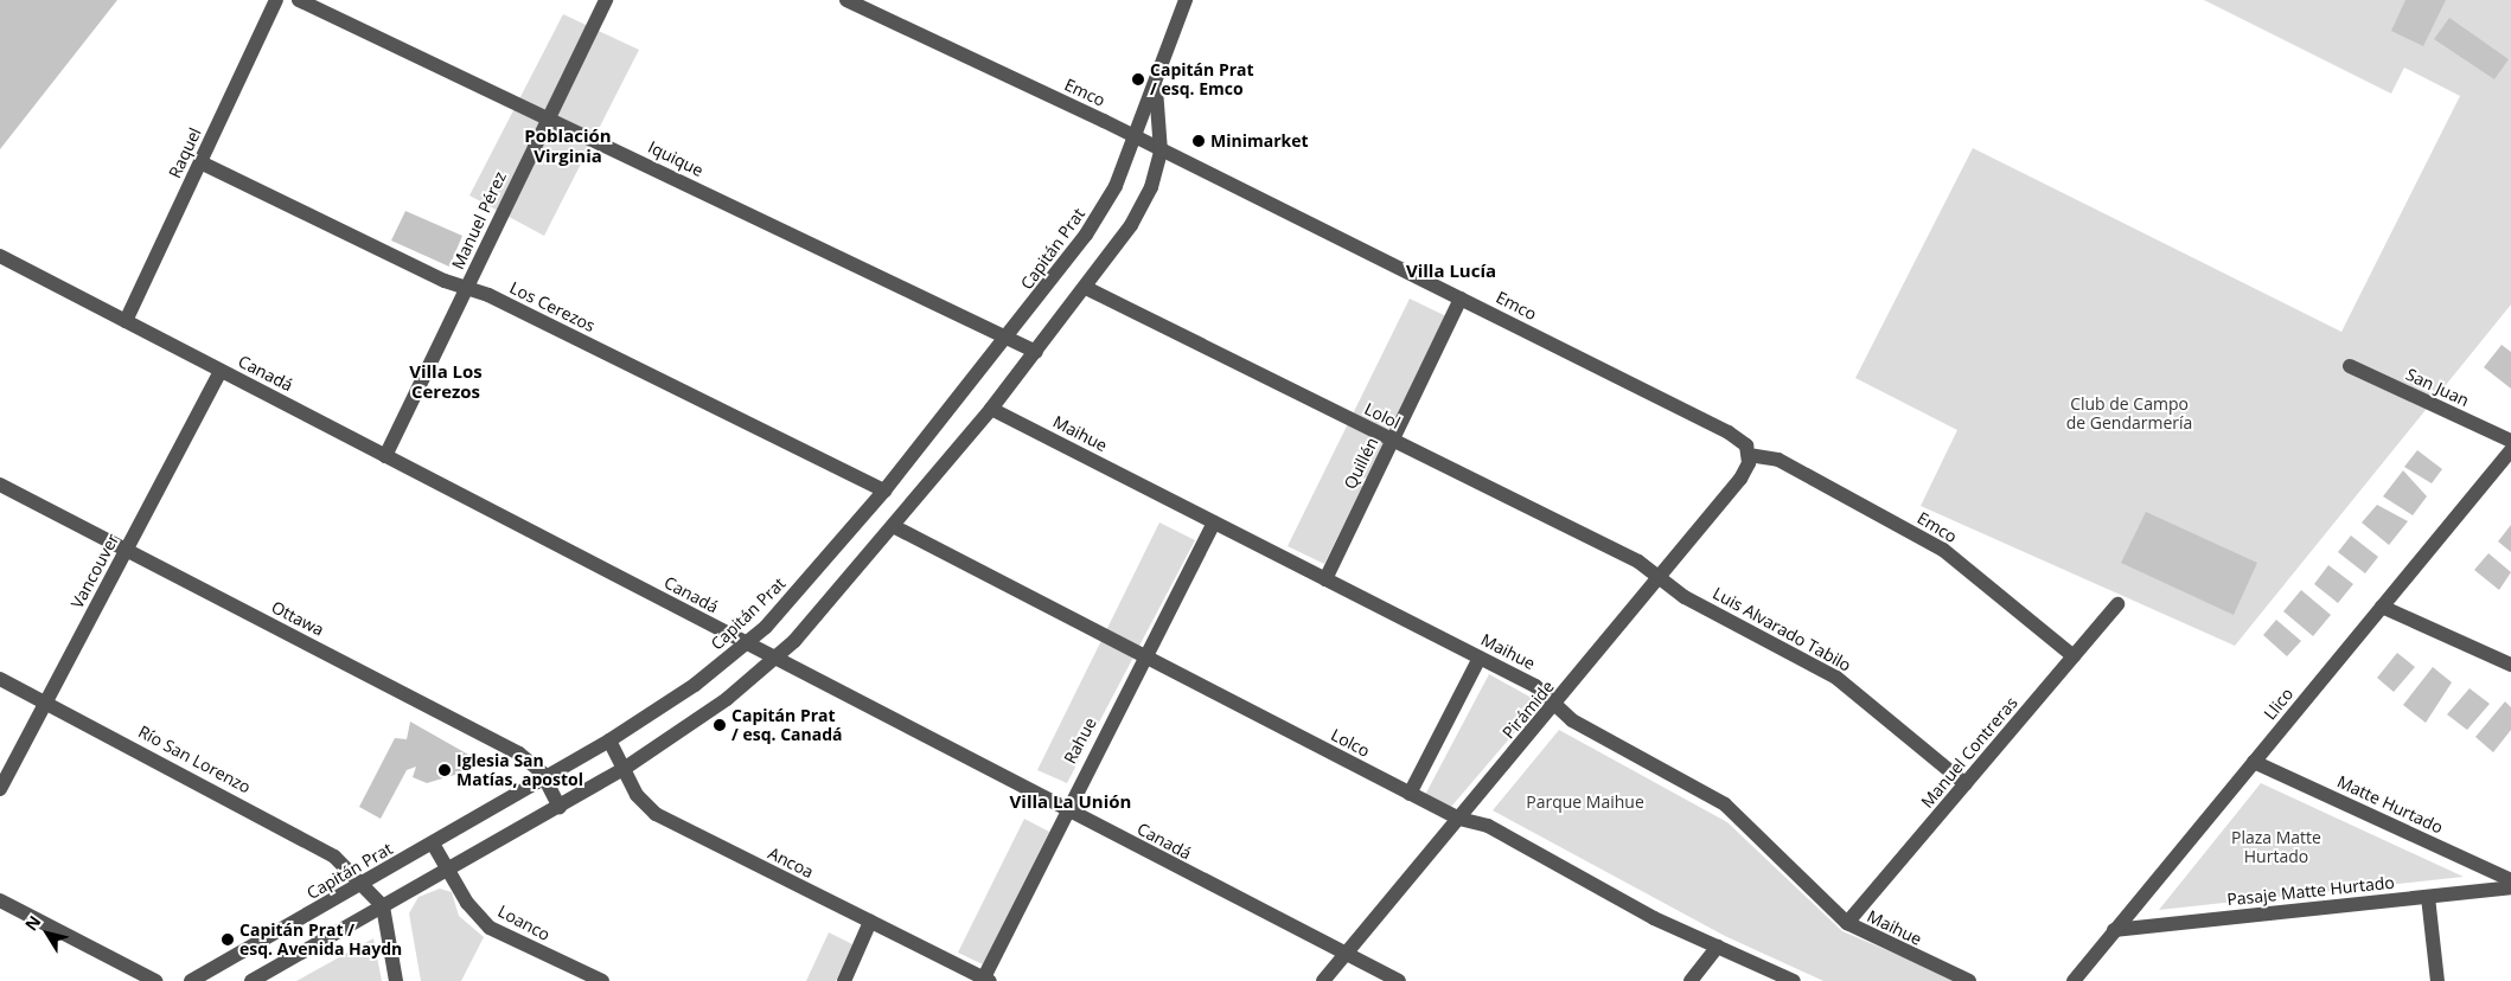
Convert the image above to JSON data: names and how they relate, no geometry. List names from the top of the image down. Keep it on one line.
{"streets":{"street":["Emco","Raquel","Iquique","Manuel Pérez","Capitán Prat","Los Cerezos","Canadá","San Juan","Lolol","Maihue","Quillén","Vancouver","Ottawa","Luis Alvarado Tabilo","Llico","Pirámide","Rahue","Lolco","Manuel Contreras","Río San Lorenzo","Matte Hurtado","Ancoa","Pasaje Matte Hurtado","Loanco"]},"crossings":[["Emco","Capitán Prat"],["Emco","Quillén"],["Emco","Pirámide"],["Emco","Manuel Contreras"],["Raquel","Los Cerezos"],["Raquel","Canadá"],["Iquique","Manuel Pérez"],["Iquique","Capitán Prat"],["Manuel Pérez","Los Cerezos"],["Manuel Pérez","Canadá"],["Capitán Prat","Los Cerezos"],["Capitán Prat","Canadá"],["Capitán Prat","Lolol"],["Capitán Prat","Maihue"],["Capitán Prat","Ottawa"],["Capitán Prat","Lolco"],["Capitán Prat","Río San Lorenzo"],["Capitán Prat","Ancoa"],["Capitán Prat","Loanco"],["Canadá","Vancouver"],["Canadá","Pirámide"],["Canadá","Rahue"],["Lolol","Quillén"],["Lolol","Luis Alvarado Tabilo"],["Lolol","Pirámide"],["Maihue","Quillén"],["Maihue","Pirámide"],["Maihue","Rahue"],["Maihue","Manuel Contreras"],["Vancouver","Ottawa"],["Vancouver","Río San Lorenzo"],["Luis Alvarado Tabilo","Pirámide"],["Luis Alvarado Tabilo","Manuel Contreras"],["Llico","Matte Hurtado"],["Llico","Pasaje Matte Hurtado"],["Pirámide","Lolco"],["Rahue","Lolco"],["Rahue","Ancoa"]],"districts":["Población Virginia","Villa Lucía","Villa Los Cerezos","Villa La Unión"],"parks":["Club de Campo de Gendarmería","Parque Maihue","Plaza Matte Hurtado"],"places":["Capitán Prat / esq. Emco","Minimarket","Capitán Prat / esq. Canadá","Iglesia San Matías, apostol","Capitán Prat / esq. Avenida Haydn"],"north":"top left"}
